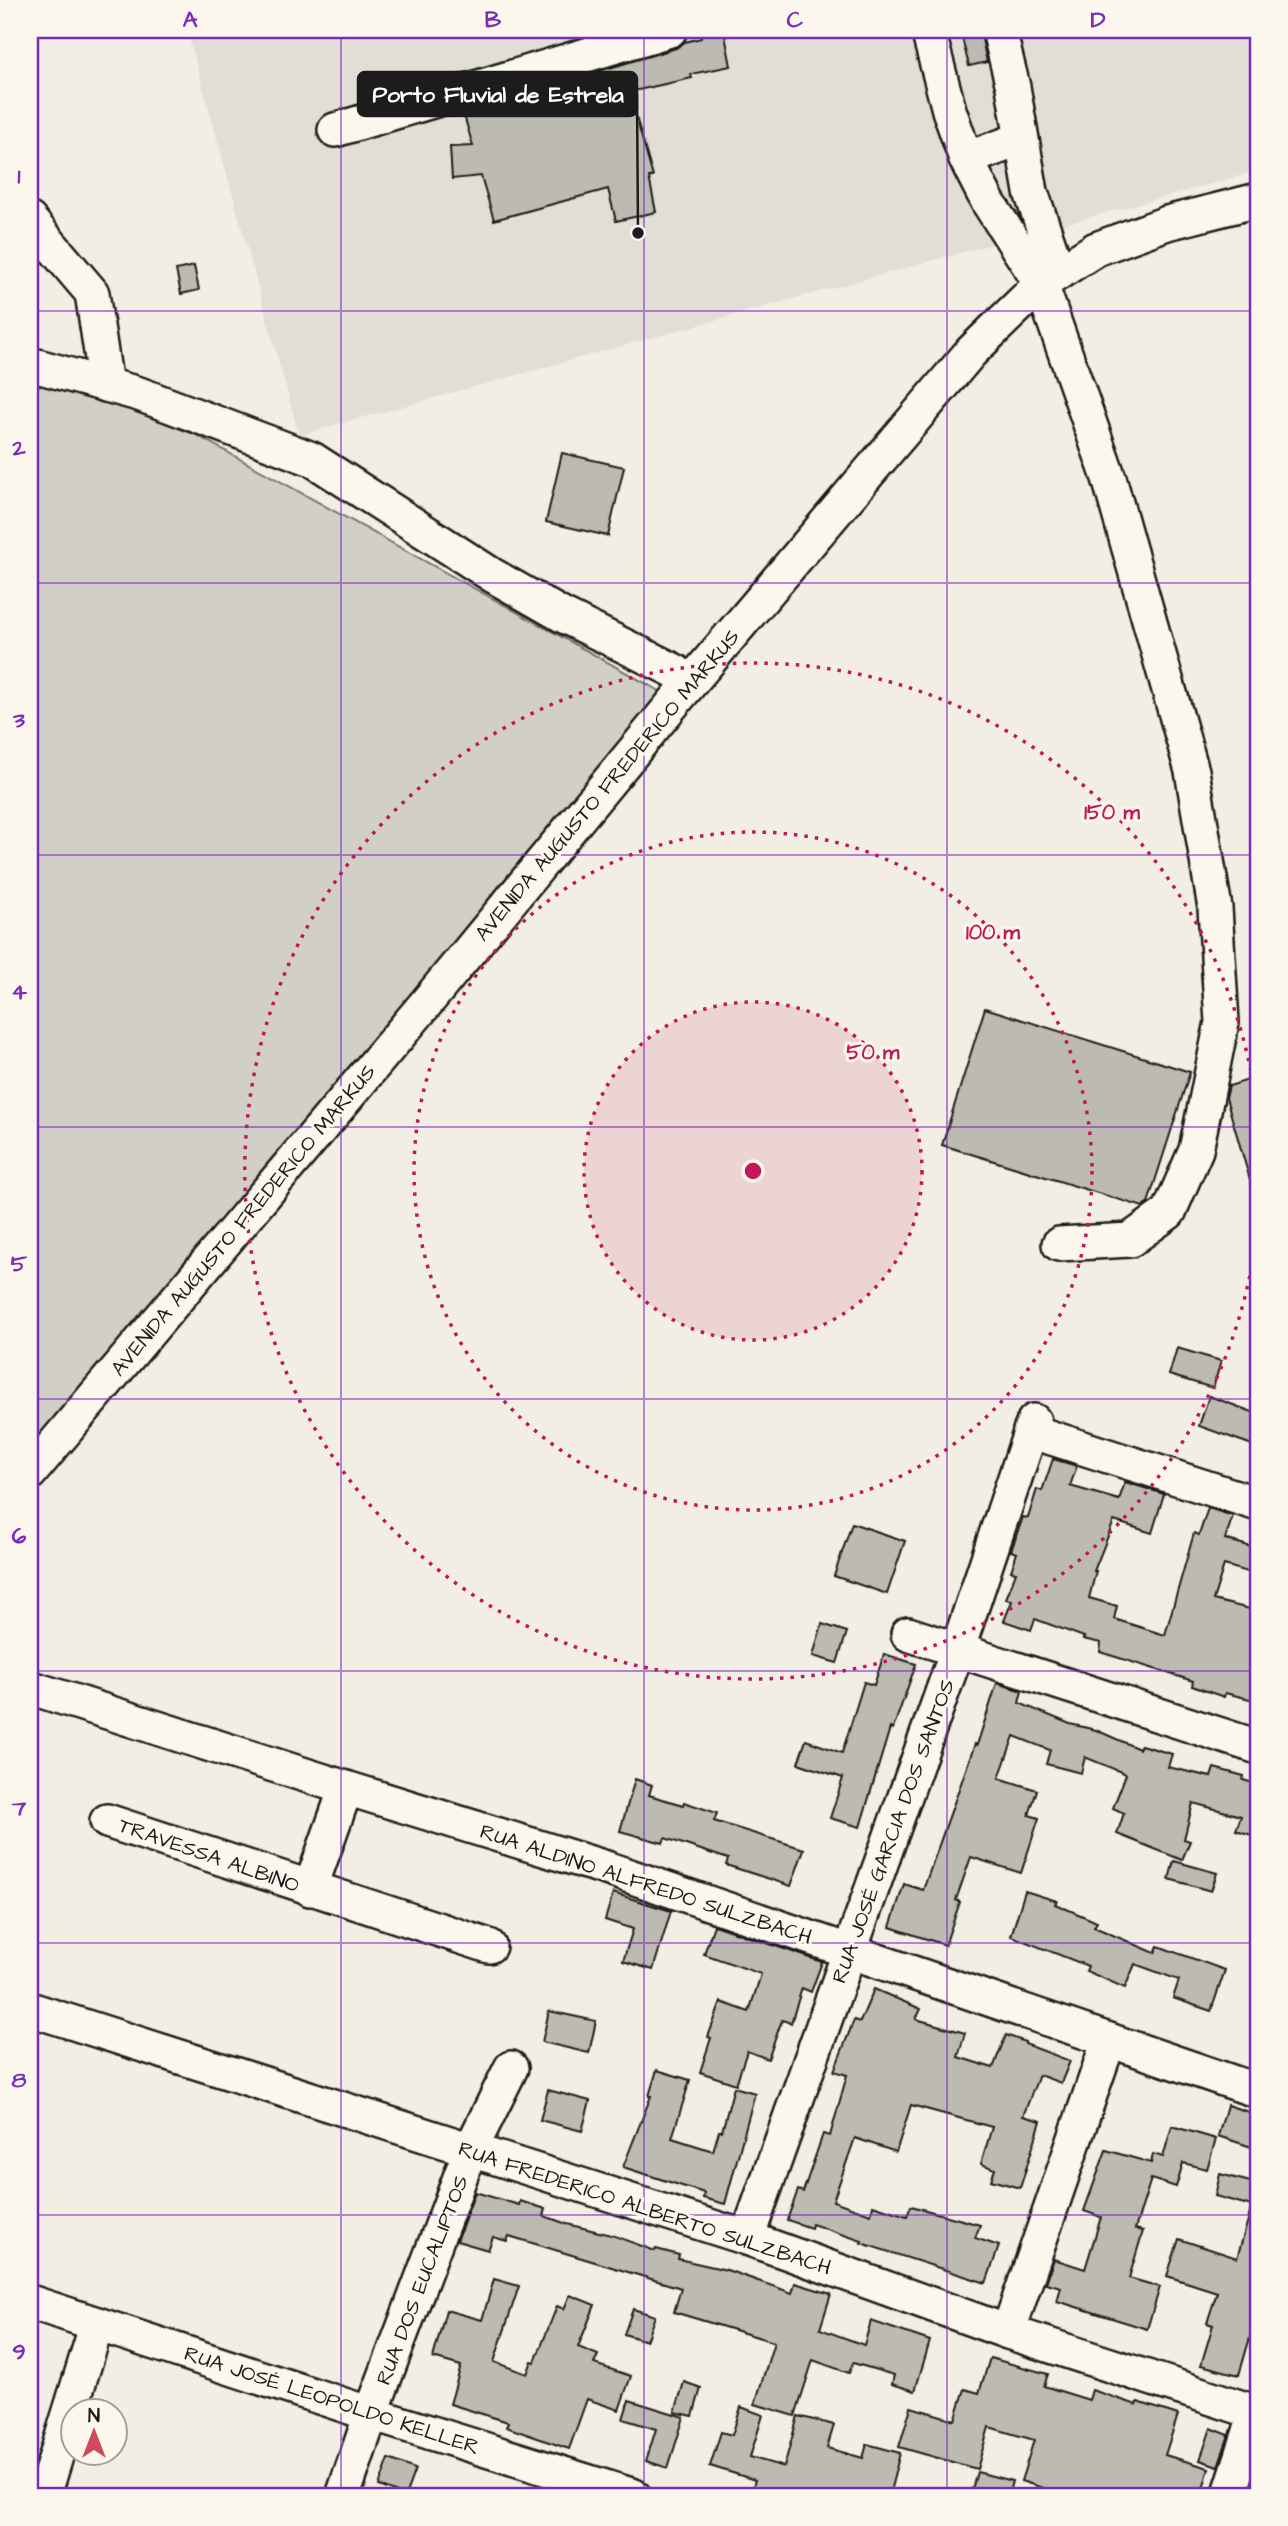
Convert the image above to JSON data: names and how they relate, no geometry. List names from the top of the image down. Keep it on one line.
{"streets":{"street":["AVENIDA AUGUSTO FREDERICO MARKUS","RUA JOSÉ GARCIA DOS SANTOS","TRAVESSA ALBINO","RUA ALDINO ALFREDO SULZBACH","RUA FREDERICO ALBERTO SULZBACH","RUA DOS EUCALIPTOS","RUA JOSÉ LEOPOLDO KELLER"]},"crossings":[["RUA JOSÉ GARCIA DOS SANTOS","RUA ALDINO ALFREDO SULZBACH"],["RUA JOSÉ GARCIA DOS SANTOS","RUA FREDERICO ALBERTO SULZBACH"],["TRAVESSA ALBINO","RUA ALDINO ALFREDO SULZBACH"],["RUA FREDERICO ALBERTO SULZBACH","RUA DOS EUCALIPTOS"],["RUA DOS EUCALIPTOS","RUA JOSÉ LEOPOLDO KELLER"]],"places":["Porto Fluvial de Estrela"],"north":"top","grid":{"columns":["A","B","C","D"],"rows":["1","2","3","4","5","6","7","8","9"]},"rings":["150 m","100 m","50 m"]}
